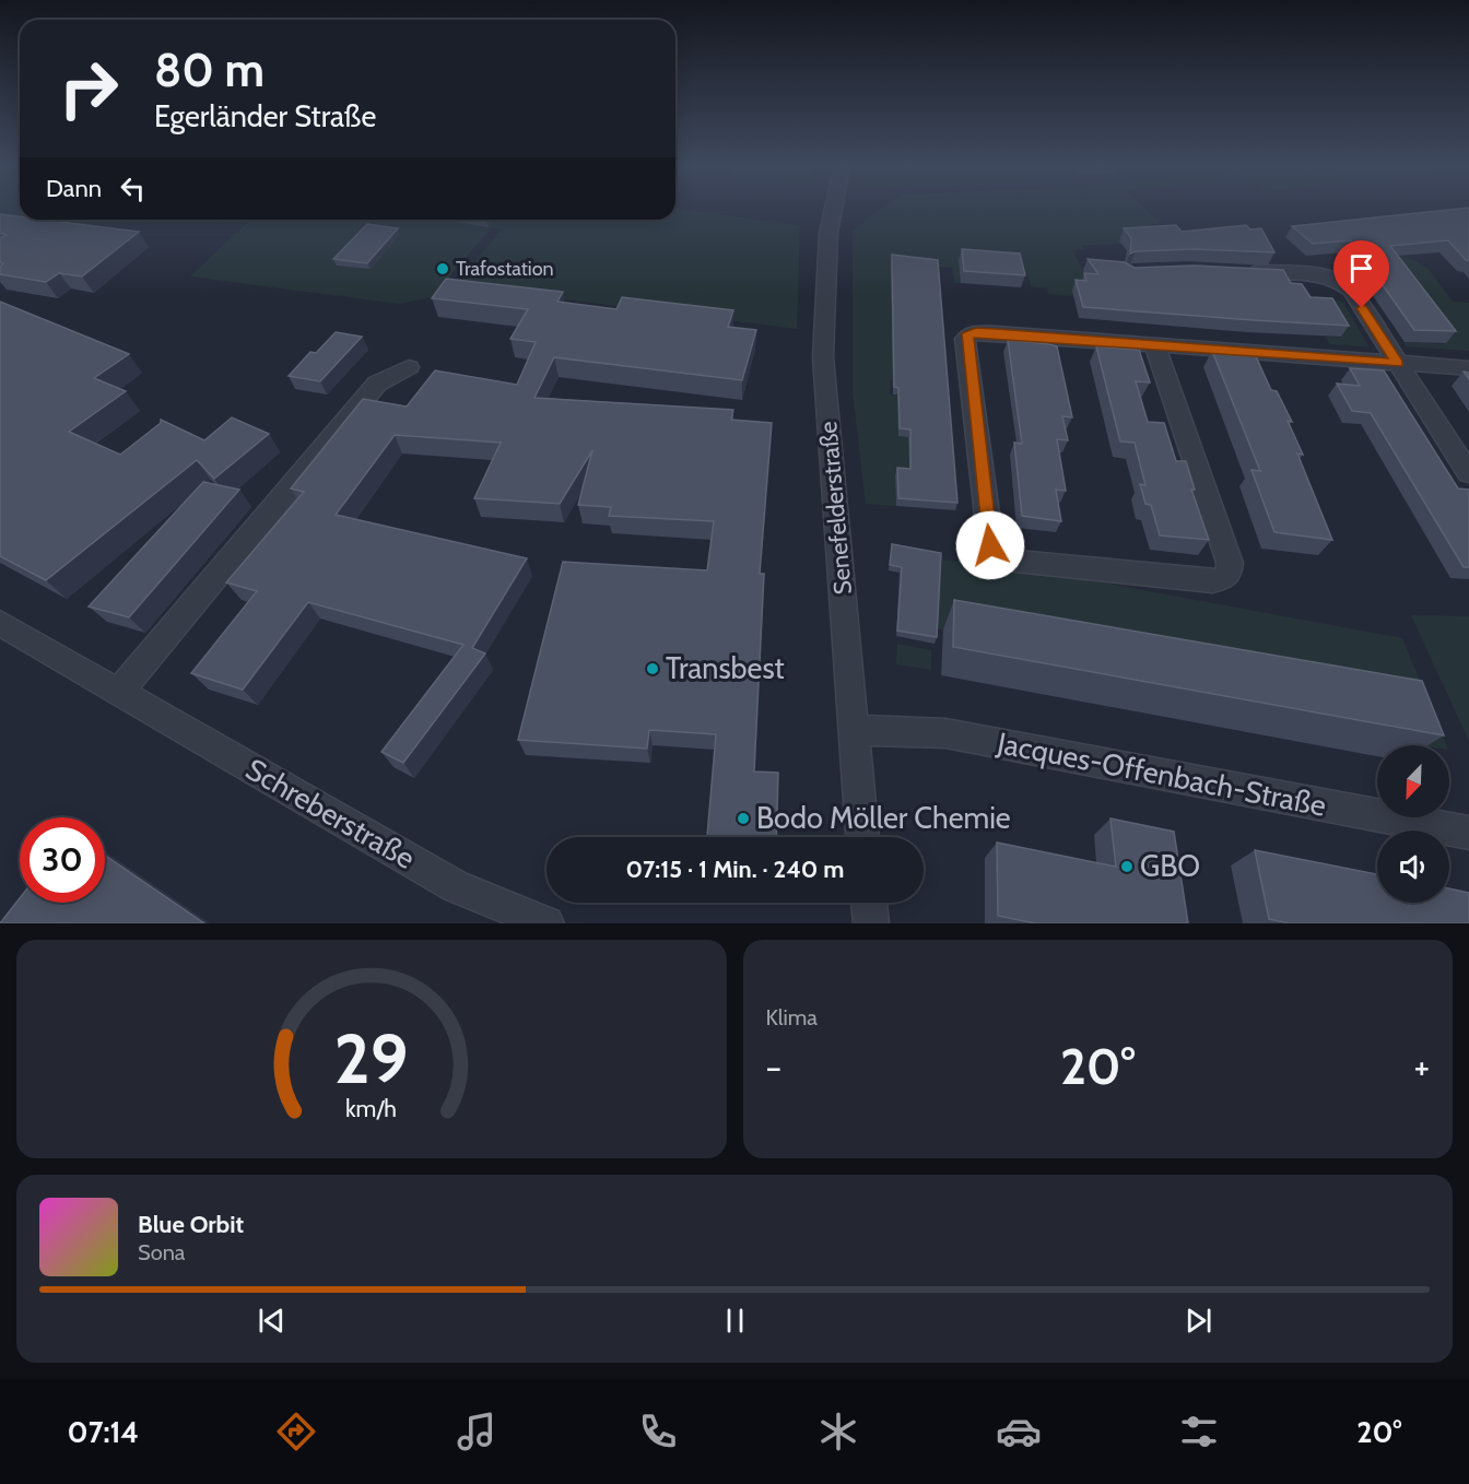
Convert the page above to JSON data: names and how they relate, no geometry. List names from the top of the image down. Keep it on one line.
{"streets":{"street":["Senefelderstraße","Jacques-Offenbach-Straße","Schreberstraße"]},"crossings":[["Senefelderstraße","Jacques-Offenbach-Straße"]],"places":["Trafostation","Transbest","Bodo Möller Chemie","GBO"],"north":"bottom left","page":{"turn":["80 m","Egerländer Straße"],"then":"Dann","limit":"30","trip":"07:15 · 1 Min. · 240 m","tile":"Klima","heat":["−","20°","+"],"song":["Blue Orbit","Sona"],"tabs":["07:14","20°"],"gauge":["29","km/h"]}}
